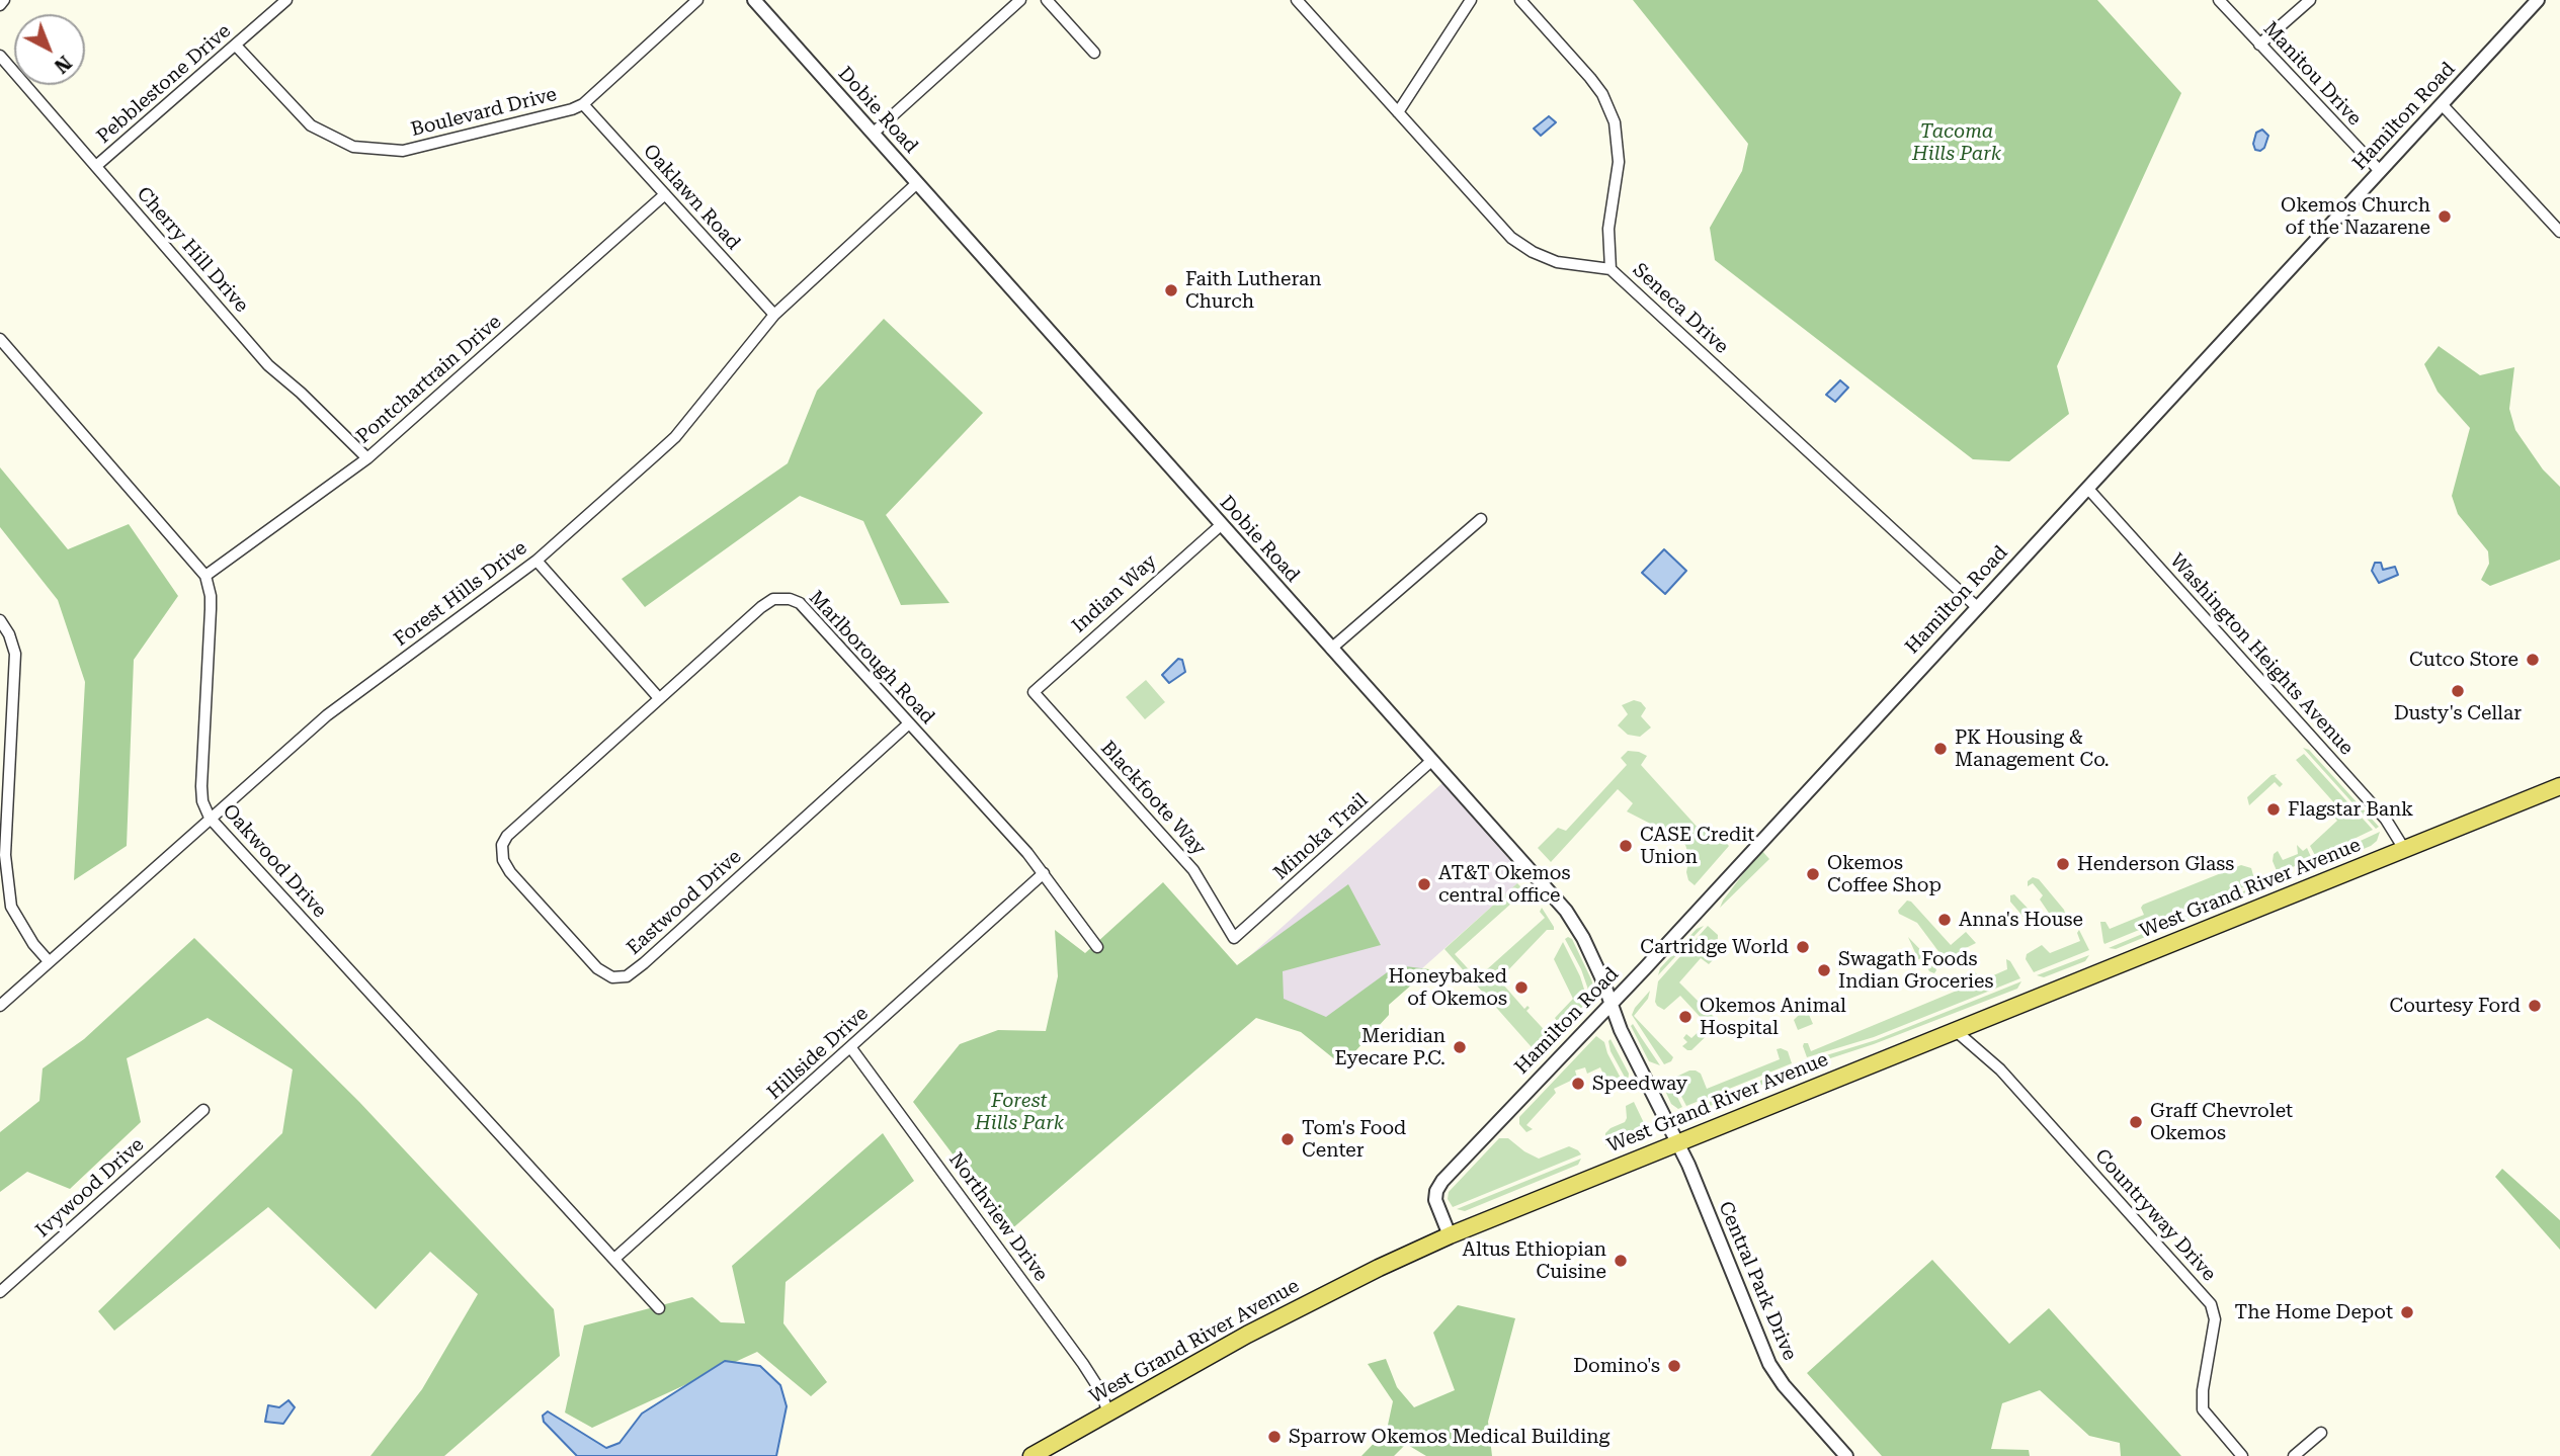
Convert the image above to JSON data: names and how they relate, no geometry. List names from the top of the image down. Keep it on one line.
{"streets":{"main road":["West Grand River Avenue"],"street":["Manitou Drive","Pebblestone Drive","Dobie Road","Boulevard Drive","Hamilton Road","Oaklawn Road","Cherry Hill Drive","Seneca Drive","Pontchartrain Drive","Forest Hills Drive","Indian Way","Washington Heights Avenue","Marlborough Road","Blackfoote Way","Minoka Trail","Oakwood Drive","Eastwood Drive","Hillside Drive","Ivywood Drive","Countryway Drive","Northview Drive","Central Park Drive"]},"crossings":[["Manitou Drive","Hamilton Road"],["Pebblestone Drive","Boulevard Drive"],["Pebblestone Drive","Cherry Hill Drive"],["Dobie Road","Hamilton Road"],["Dobie Road","Forest Hills Drive"],["Dobie Road","Indian Way"],["Dobie Road","Minoka Trail"],["Dobie Road","West Grand River Avenue"],["Dobie Road","Central Park Drive"],["Boulevard Drive","Oaklawn Road"],["Hamilton Road","Seneca Drive"],["Hamilton Road","Washington Heights Avenue"],["Hamilton Road","West Grand River Avenue"],["Oaklawn Road","Pontchartrain Drive"],["Oaklawn Road","Forest Hills Drive"],["Cherry Hill Drive","Pontchartrain Drive"],["Pontchartrain Drive","Oakwood Drive"],["Forest Hills Drive","Oakwood Drive"],["Indian Way","Blackfoote Way"],["Washington Heights Avenue","West Grand River Avenue"],["Marlborough Road","Eastwood Drive"],["Marlborough Road","Hillside Drive"],["Blackfoote Way","Minoka Trail"],["Oakwood Drive","Hillside Drive"],["West Grand River Avenue","Countryway Drive"],["West Grand River Avenue","Northview Drive"],["West Grand River Avenue","Central Park Drive"],["Hillside Drive","Northview Drive"]],"parks":["Tacoma Hills Park","Forest Hills Park"],"places":["Okemos Church of the Nazarene","Faith Lutheran Church","Cutco Store","Dusty's Cellar","PK Housing & Management Co.","Flagstar Bank","CASE Credit Union","Henderson Glass","Okemos Coffee Shop","AT&T Okemos central office","Anna's House","Cartridge World","Swagath Foods Indian Groceries","Honeybaked of Okemos","Courtesy Ford","Okemos Animal Hospital","Meridian Eyecare P.C.","Speedway","Graff Chevrolet Okemos","Tom's Food Center","Altus Ethiopian Cuisine","The Home Depot","Domino's","Sparrow Okemos Medical Building"],"north":"bottom right"}
